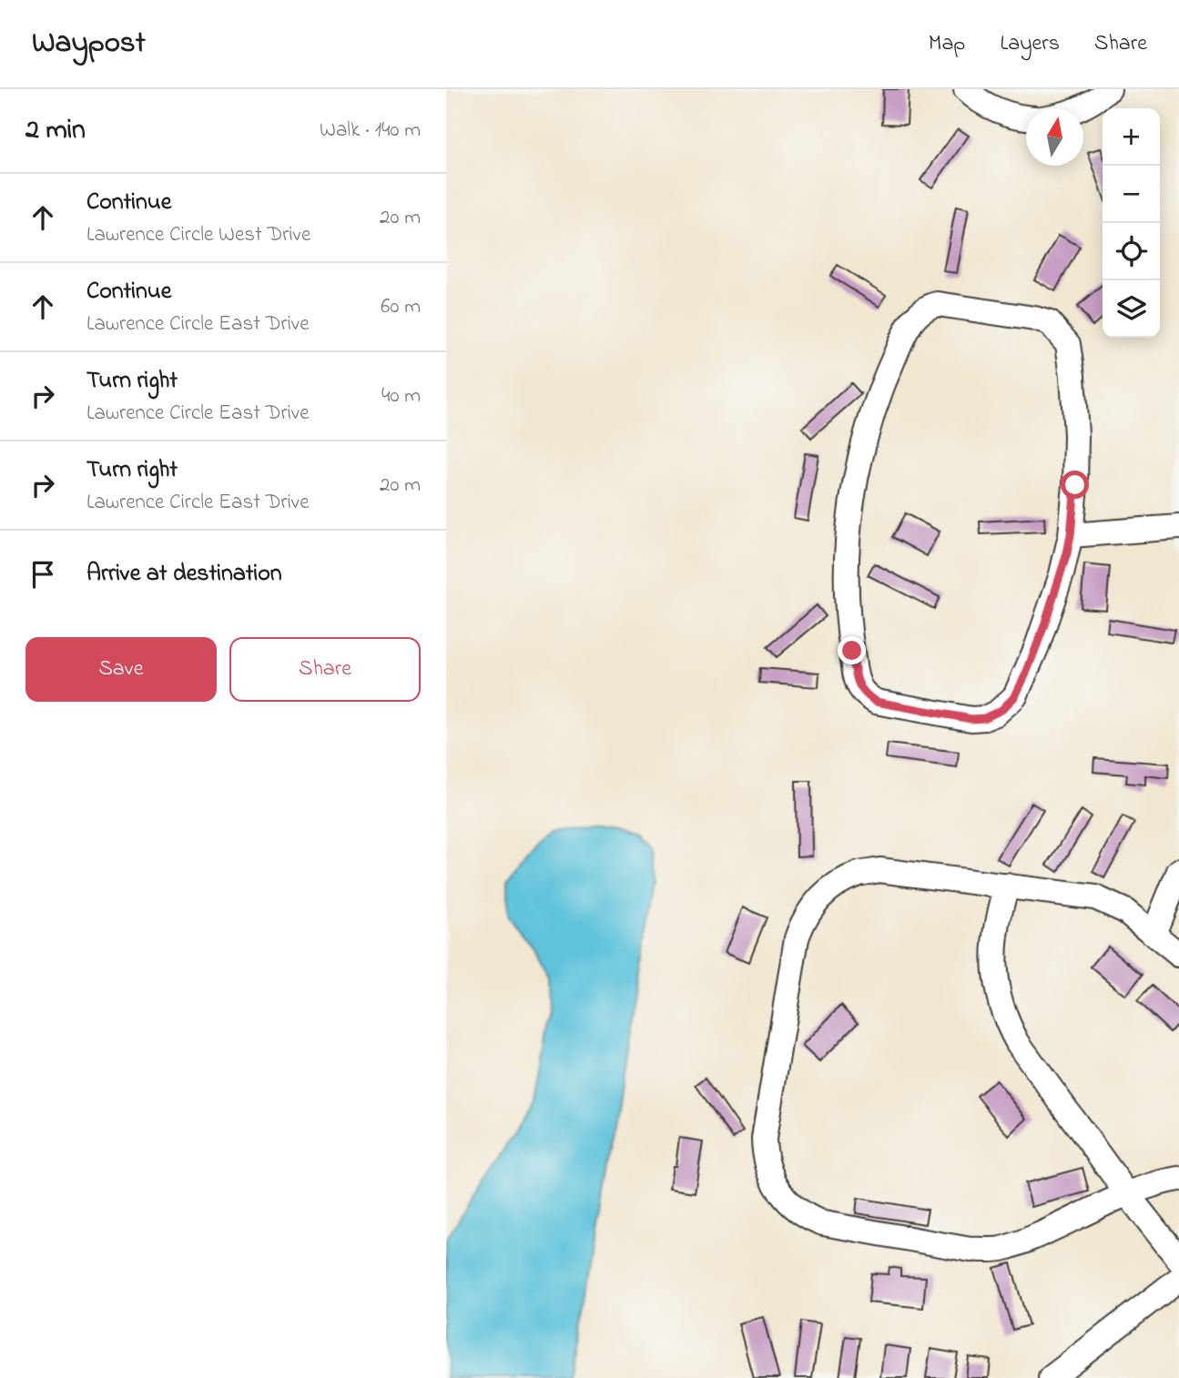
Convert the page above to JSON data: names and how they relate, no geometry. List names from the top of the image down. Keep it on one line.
{"north":"top","page":{"header":"Waypost","nav":["Map","Layers","Share"],"heading":["2 min","Walk · 140 m"],"map_buttons":["+","−"],"list":[["Continue","Lawrence Circle West Drive","20 m"],["Continue","Lawrence Circle East Drive","60 m"],["Turn right","Lawrence Circle East Drive","40 m"],["Turn right","Lawrence Circle East Drive","20 m"],"Arrive at destination"],"buttons":["Save","Share"]}}
